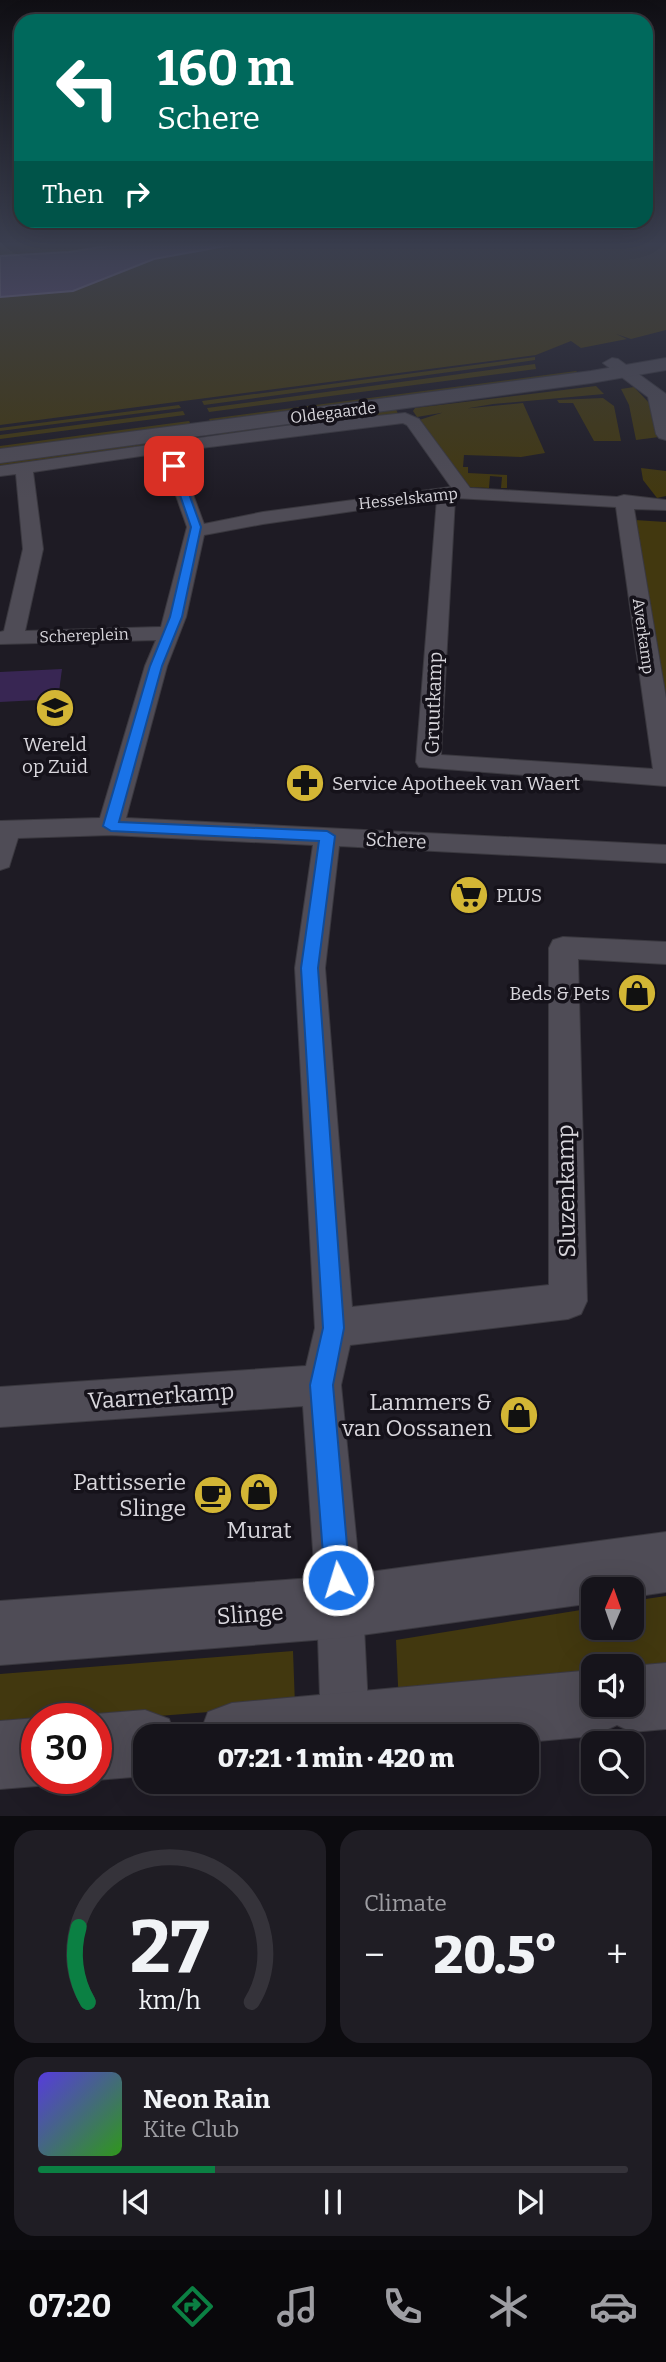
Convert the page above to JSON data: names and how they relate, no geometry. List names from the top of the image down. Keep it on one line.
{"streets":{"main road":["Oldegaarde","Slinge"],"street":["Hesselskamp","Schereplein","Averkamp","Gruutkamp","Schere","Sluzenkamp","Vaarnerkamp"]},"crossings":[["Oldegaarde","Hesselskamp"],["Oldegaarde","Gruutkamp"],["Hesselskamp","Averkamp"],["Hesselskamp","Gruutkamp"]],"places":{"school or university":["Wereld op Zuid"],"pharmacy":["Service Apotheek van Waert"],"supermarket":["PLUS"],"shop":["Beds & Pets","Lammers & van Oossanen","Murat"],"cafe":["Pattisserie Slinge"]},"north":"top","page":{"turn":["160 m","Schere"],"then":"Then","limit":"30","trip":"07:21 · 1 min · 420 m","tile":"Climate","heat":["−","20.5°","+"],"song":["Neon Rain","Kite Club"],"tabs":"07:20","gauge":["27","km/h"]}}
